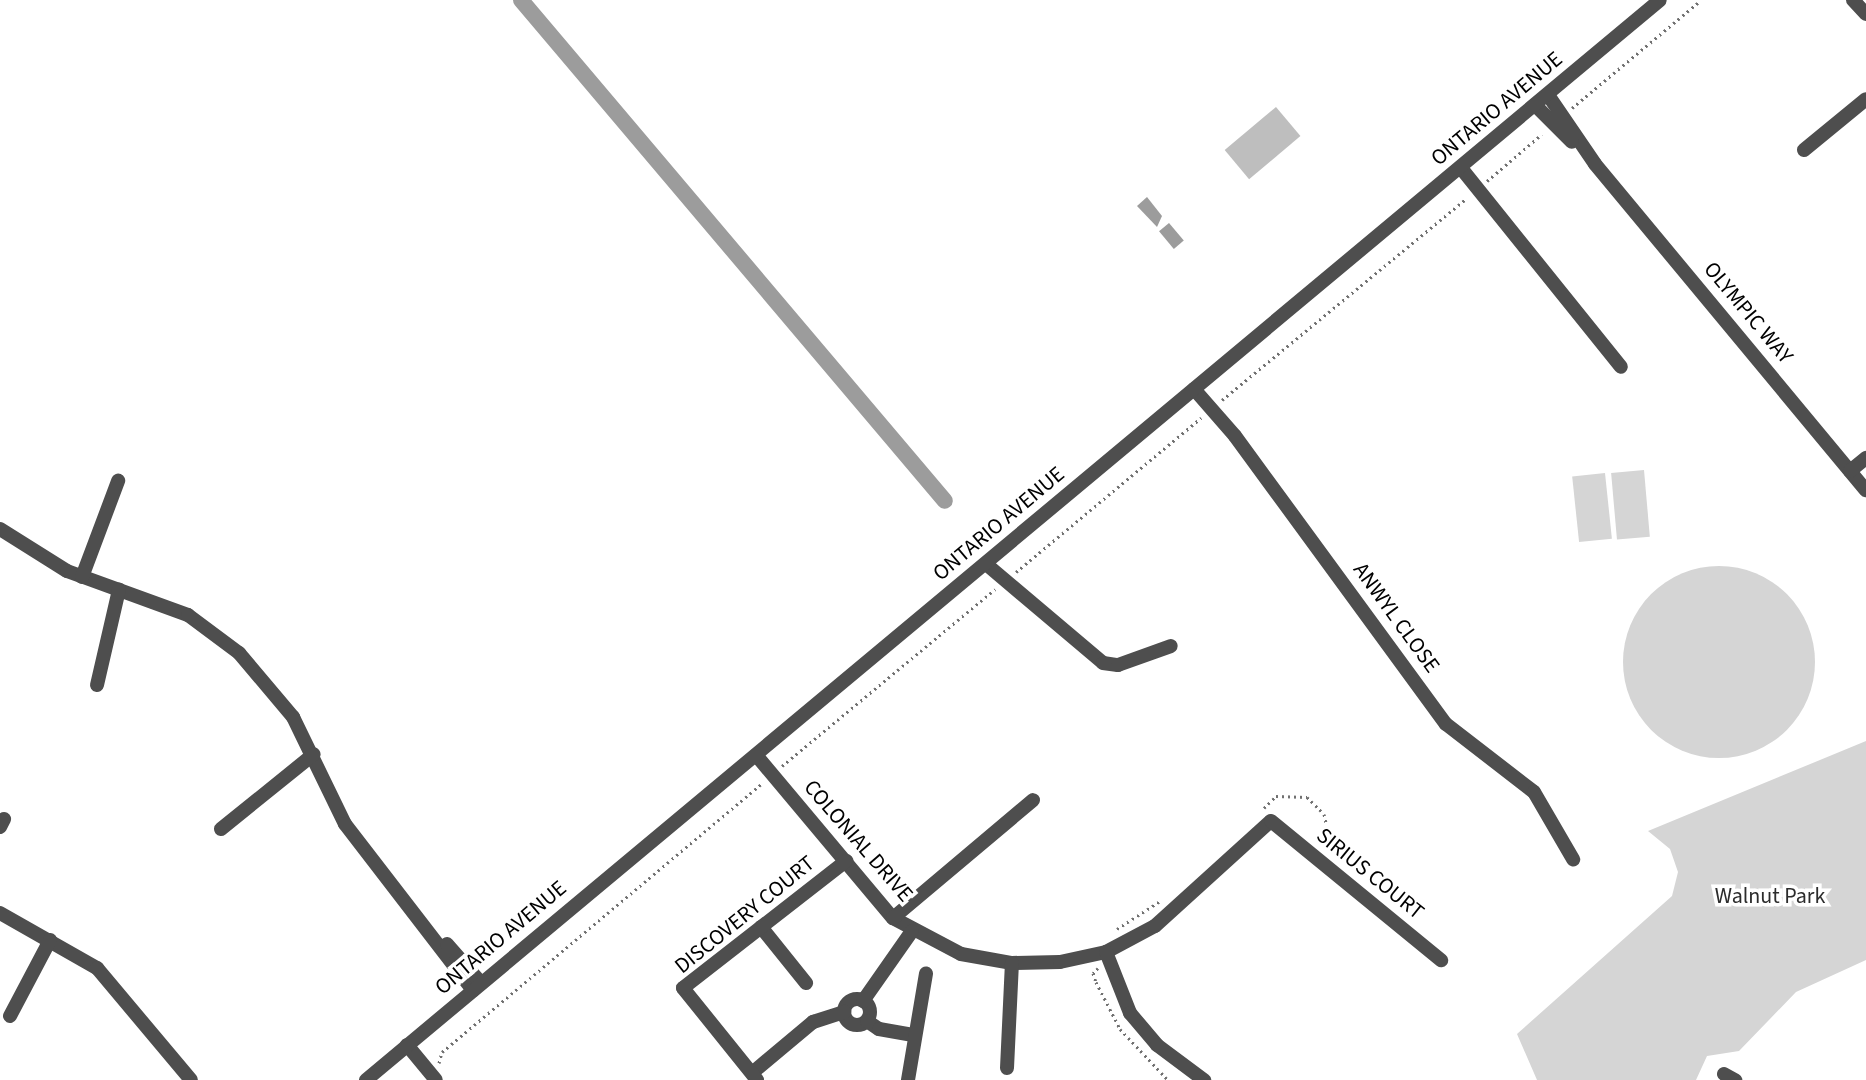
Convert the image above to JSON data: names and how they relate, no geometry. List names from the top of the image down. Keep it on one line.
{"streets":{"street":["ONTARIO AVENUE","OLYMPIC WAY","ANWYL CLOSE","COLONIAL DRIVE","SIRIUS COURT","DISCOVERY COURT"]},"crossings":[["ONTARIO AVENUE","OLYMPIC WAY"],["ONTARIO AVENUE","ANWYL CLOSE"],["ONTARIO AVENUE","COLONIAL DRIVE"],["COLONIAL DRIVE","SIRIUS COURT"],["COLONIAL DRIVE","DISCOVERY COURT"]],"parks":["Walnut Park"]}
